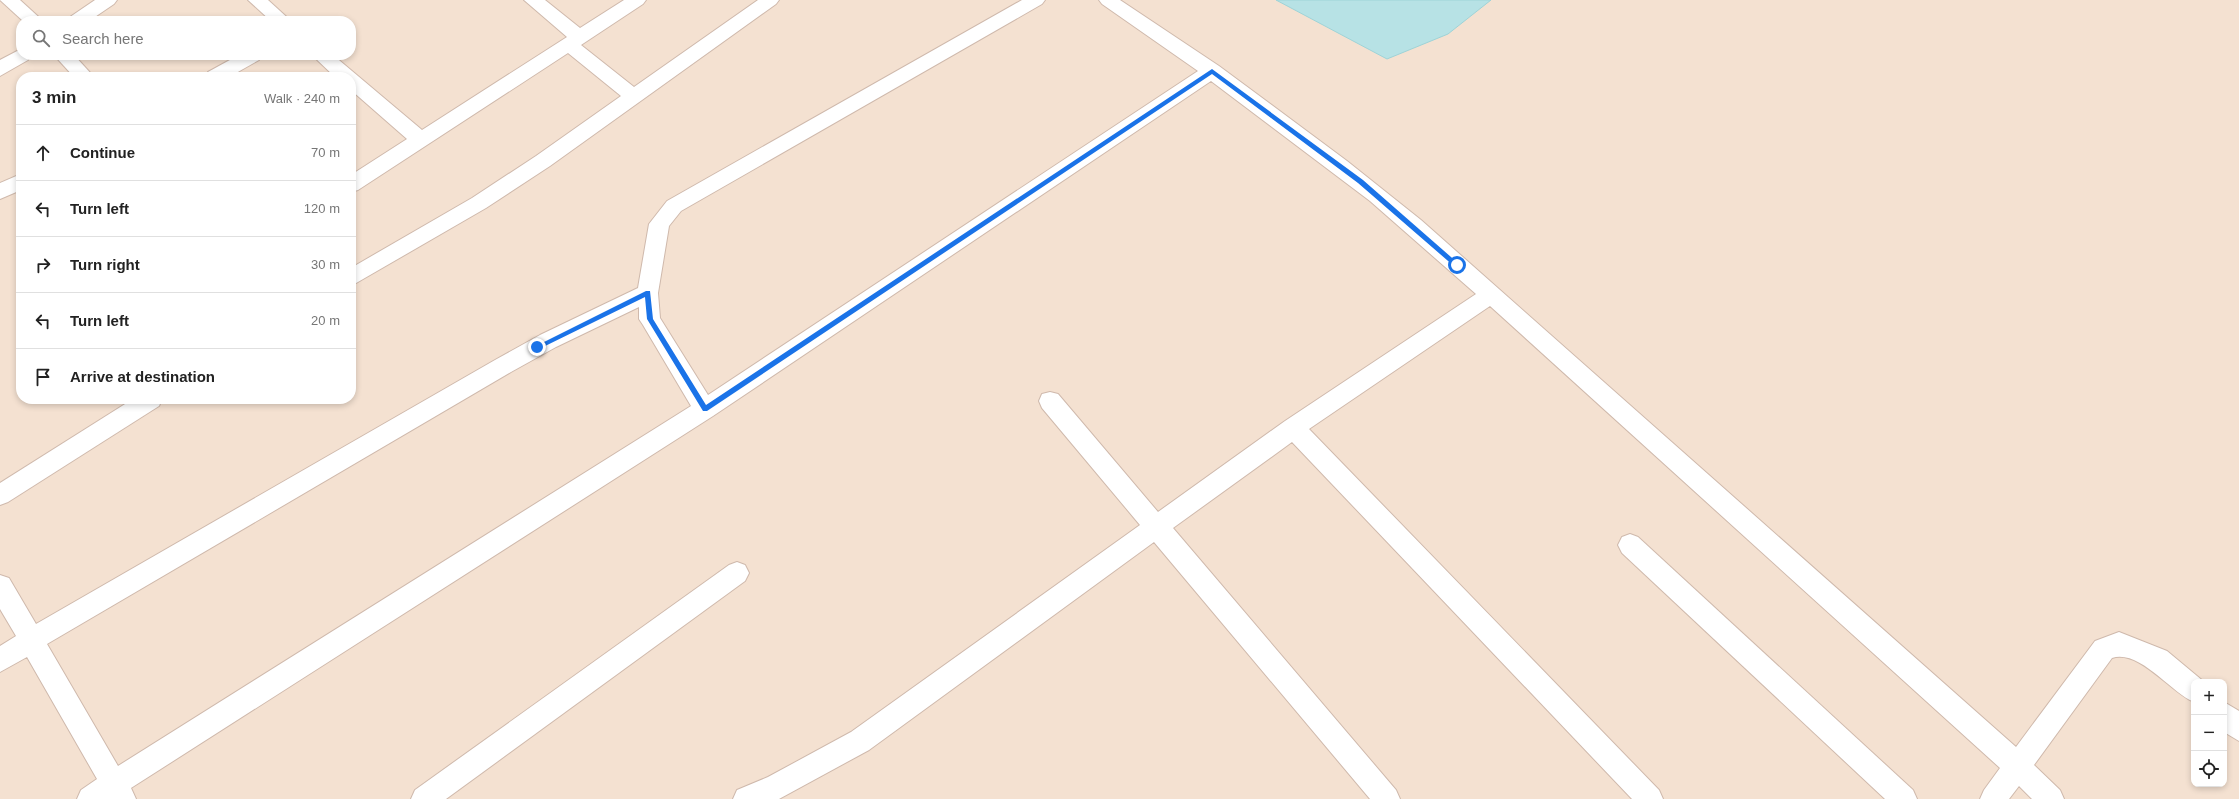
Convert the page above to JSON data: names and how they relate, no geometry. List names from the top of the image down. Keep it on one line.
{"page":{"search":"Search here","heading":["3 min","Walk · 240 m"],"list":[["Continue","70 m"],["Turn left","120 m"],["Turn right","30 m"],["Turn left","20 m"],"Arrive at destination"],"map_buttons":["+","−"]}}
